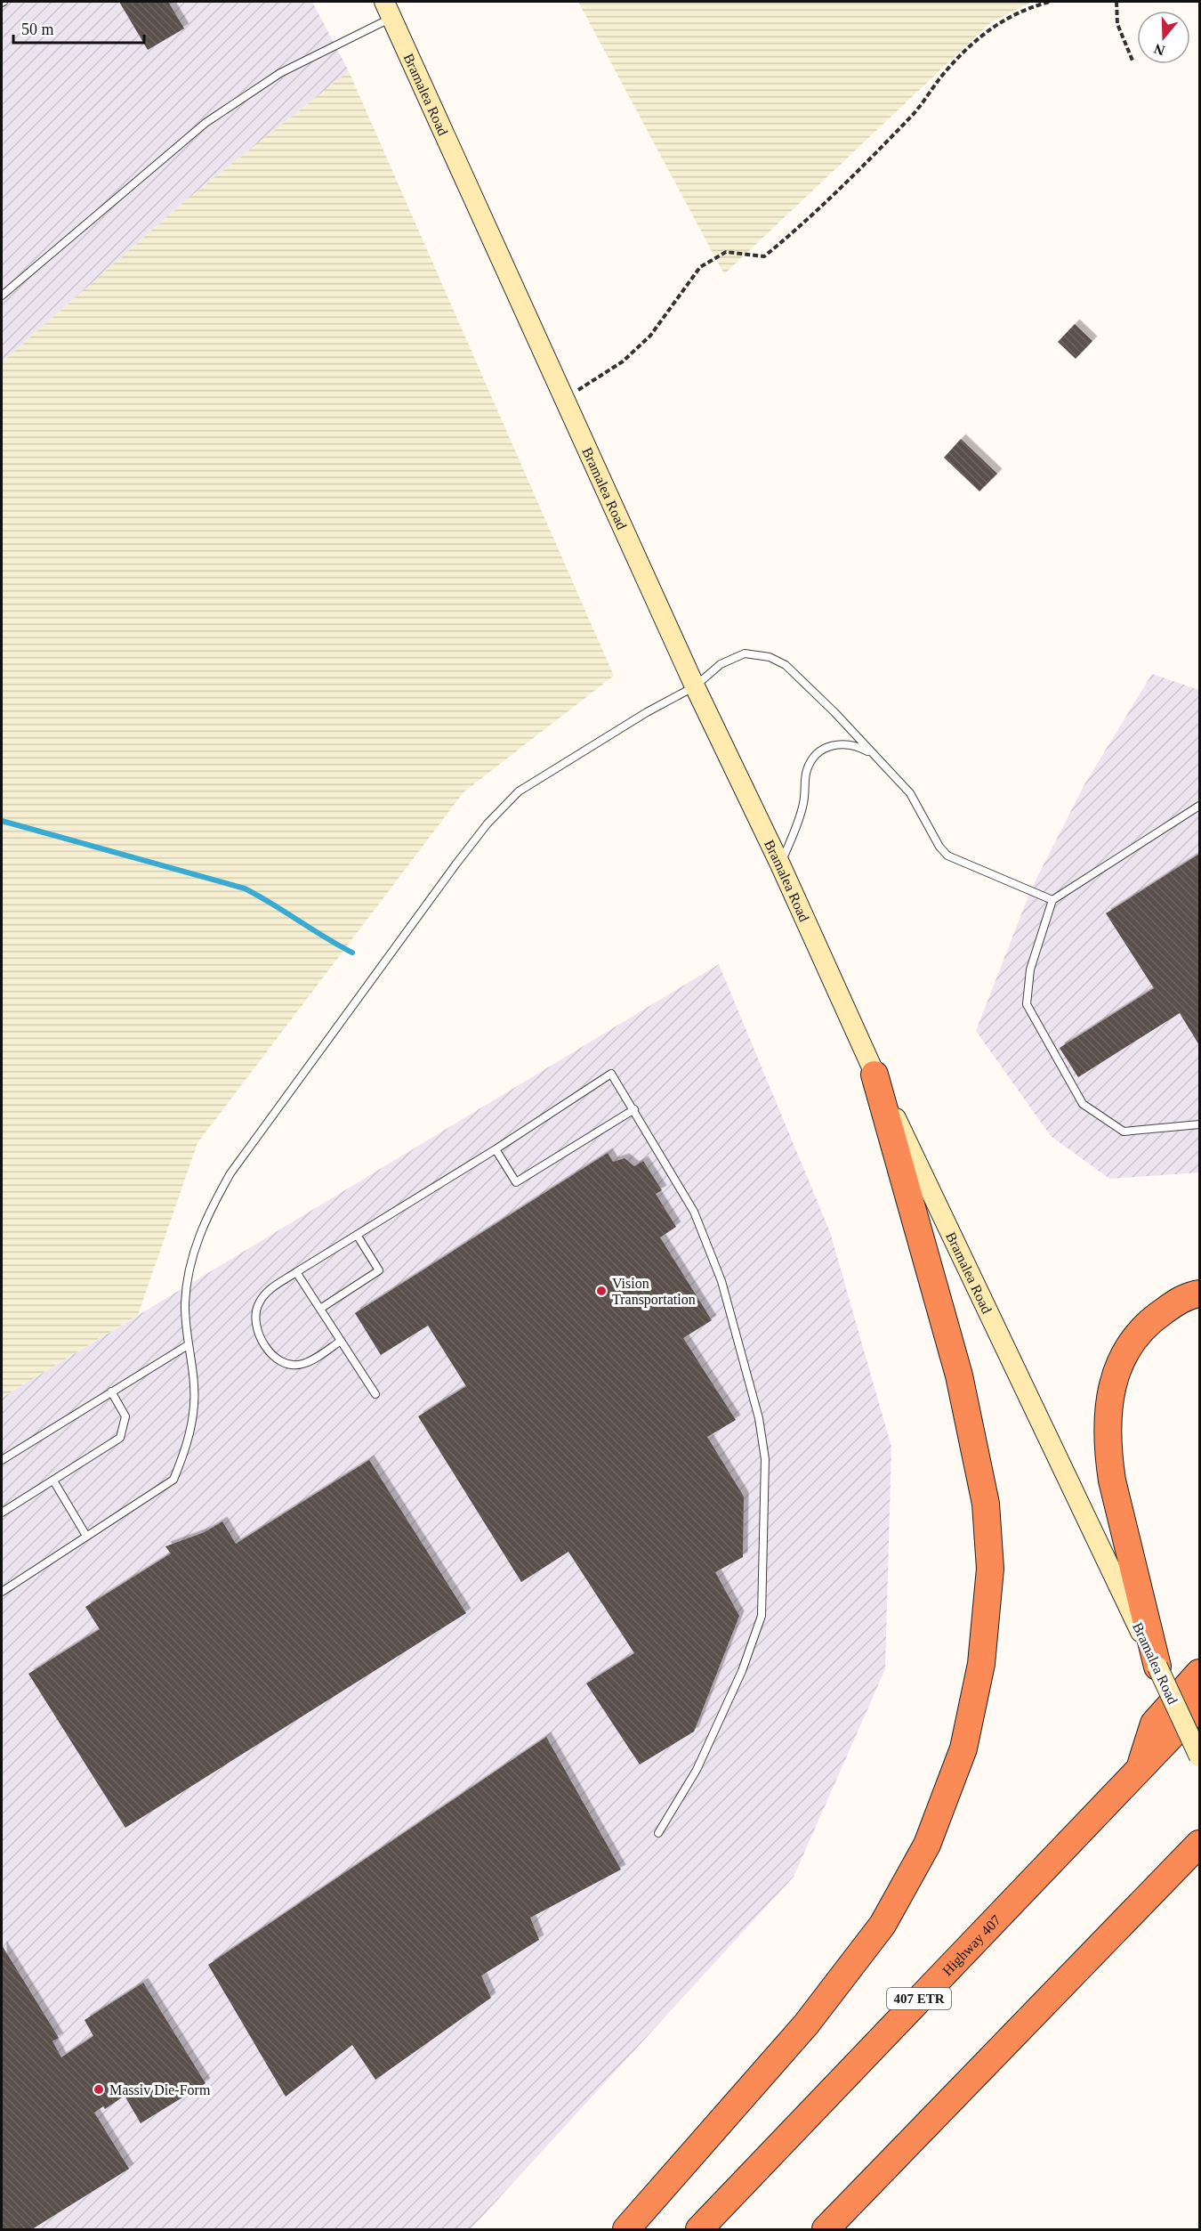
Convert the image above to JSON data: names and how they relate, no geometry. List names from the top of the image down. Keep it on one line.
{"streets":{"highway":["Highway 407","407 ETR"],"main road":["Bramalea Road"]},"places":["Vision Transportation","Massiv Die-Form"],"scale_bar":"50 m","north":"bottom"}
